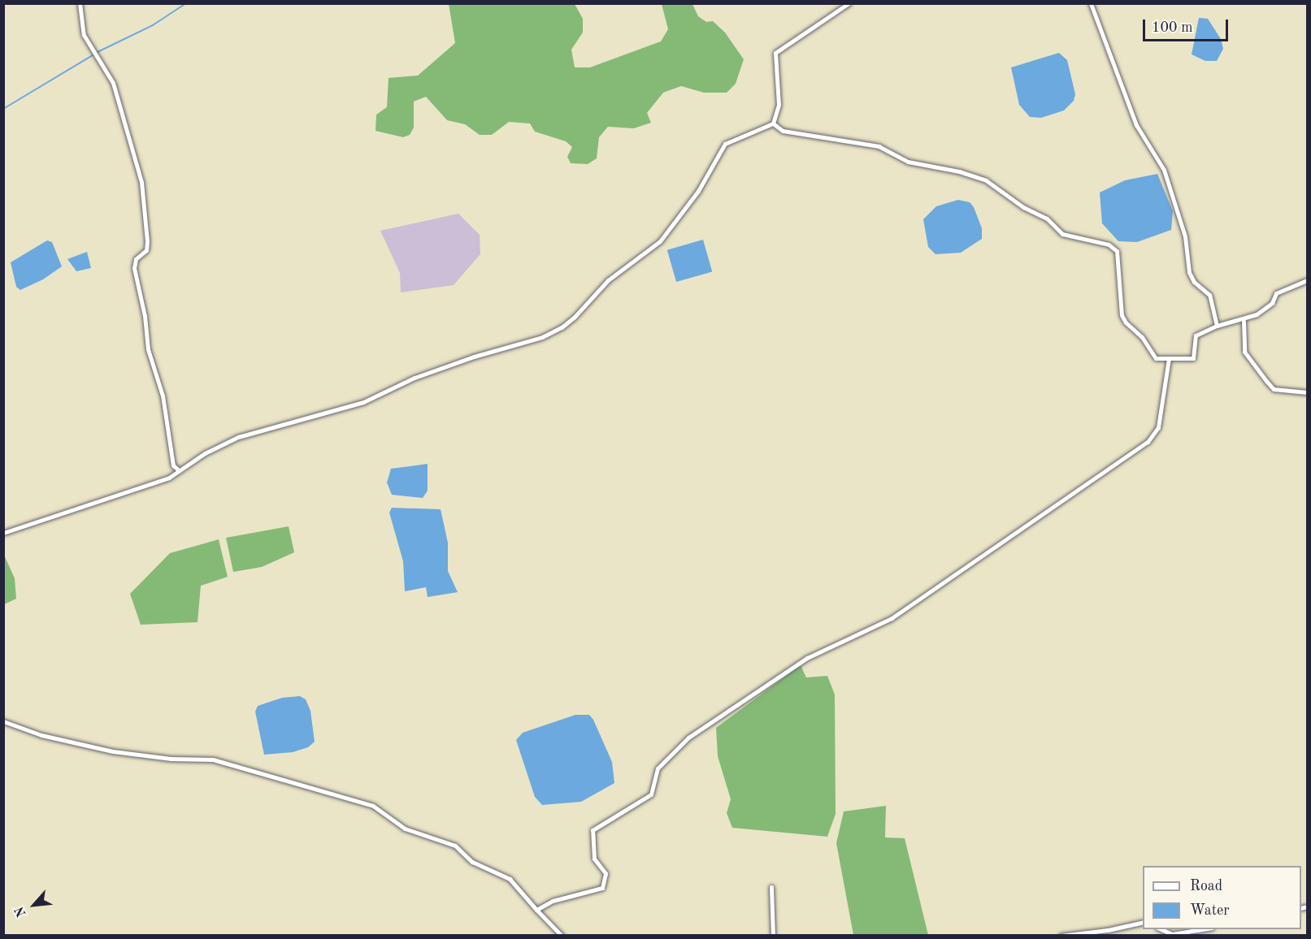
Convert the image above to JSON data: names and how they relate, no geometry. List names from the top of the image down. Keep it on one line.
{"legend":["Road","Water"],"scale_bar":"100 m","north":"bottom left"}
